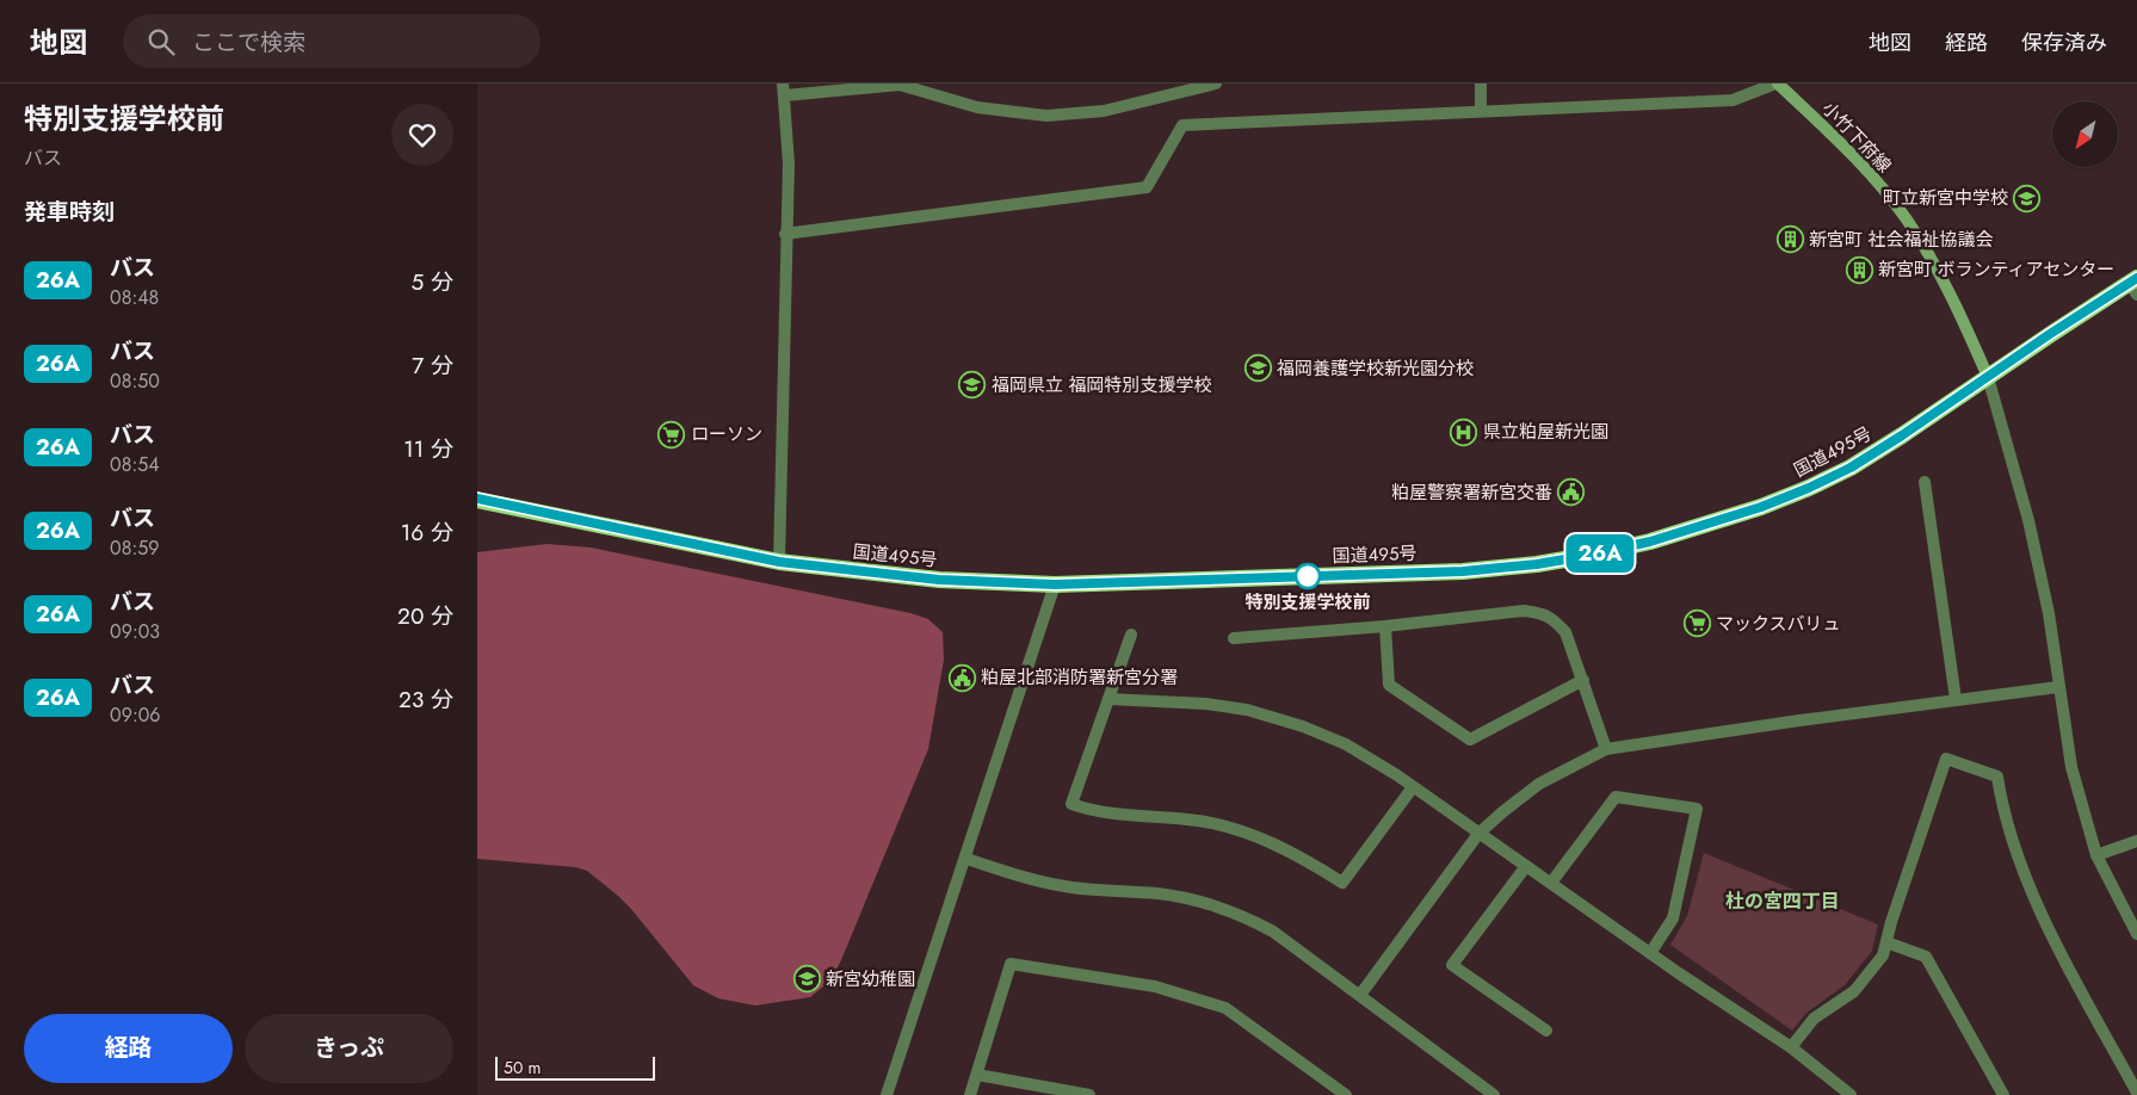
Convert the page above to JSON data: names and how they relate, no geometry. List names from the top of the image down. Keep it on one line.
{"streets":{"highway":["国道495号"],"main road":["小竹下府線"]},"crossings":[["小竹下府線","国道495号"]],"districts":["杜の宮四丁目"],"places":{"school or university":["町立新宮中学校","福岡養護学校新光園分校","福岡県立 福岡特別支援学校","新宮幼稚園"],"building":["新宮町 社会福祉協議会","新宮町 ボランティアセンター"],"hospital":["県立粕屋新光園"],"supermarket":["ローソン","マックスバリュ"],"public building":["粕屋警察署新宮交番","粕屋北部消防署新宮分署"],"other":["特別支援学校前"]},"lines":["bus line 26A"],"scale_bar":"50 m","north":"bottom left","page":{"header":"地図","search":"ここで検索","nav":["地図","経路","保存済み"],"heading":[["特別支援学校前","バス"],"発車時刻"],"on_map":"26A","list":[{"mark":"26A","name":"バス","note":"08:48","value":"5 分"},{"mark":"26A","name":"バス","note":"08:50","value":"7 分"},{"mark":"26A","name":"バス","note":"08:54","value":"11 分"},{"mark":"26A","name":"バス","note":"08:59","value":"16 分"},{"mark":"26A","name":"バス","note":"09:03","value":"20 分"},{"mark":"26A","name":"バス","note":"09:06","value":"23 分"}],"buttons":["経路","きっぷ"],"scale":"50 m"}}
